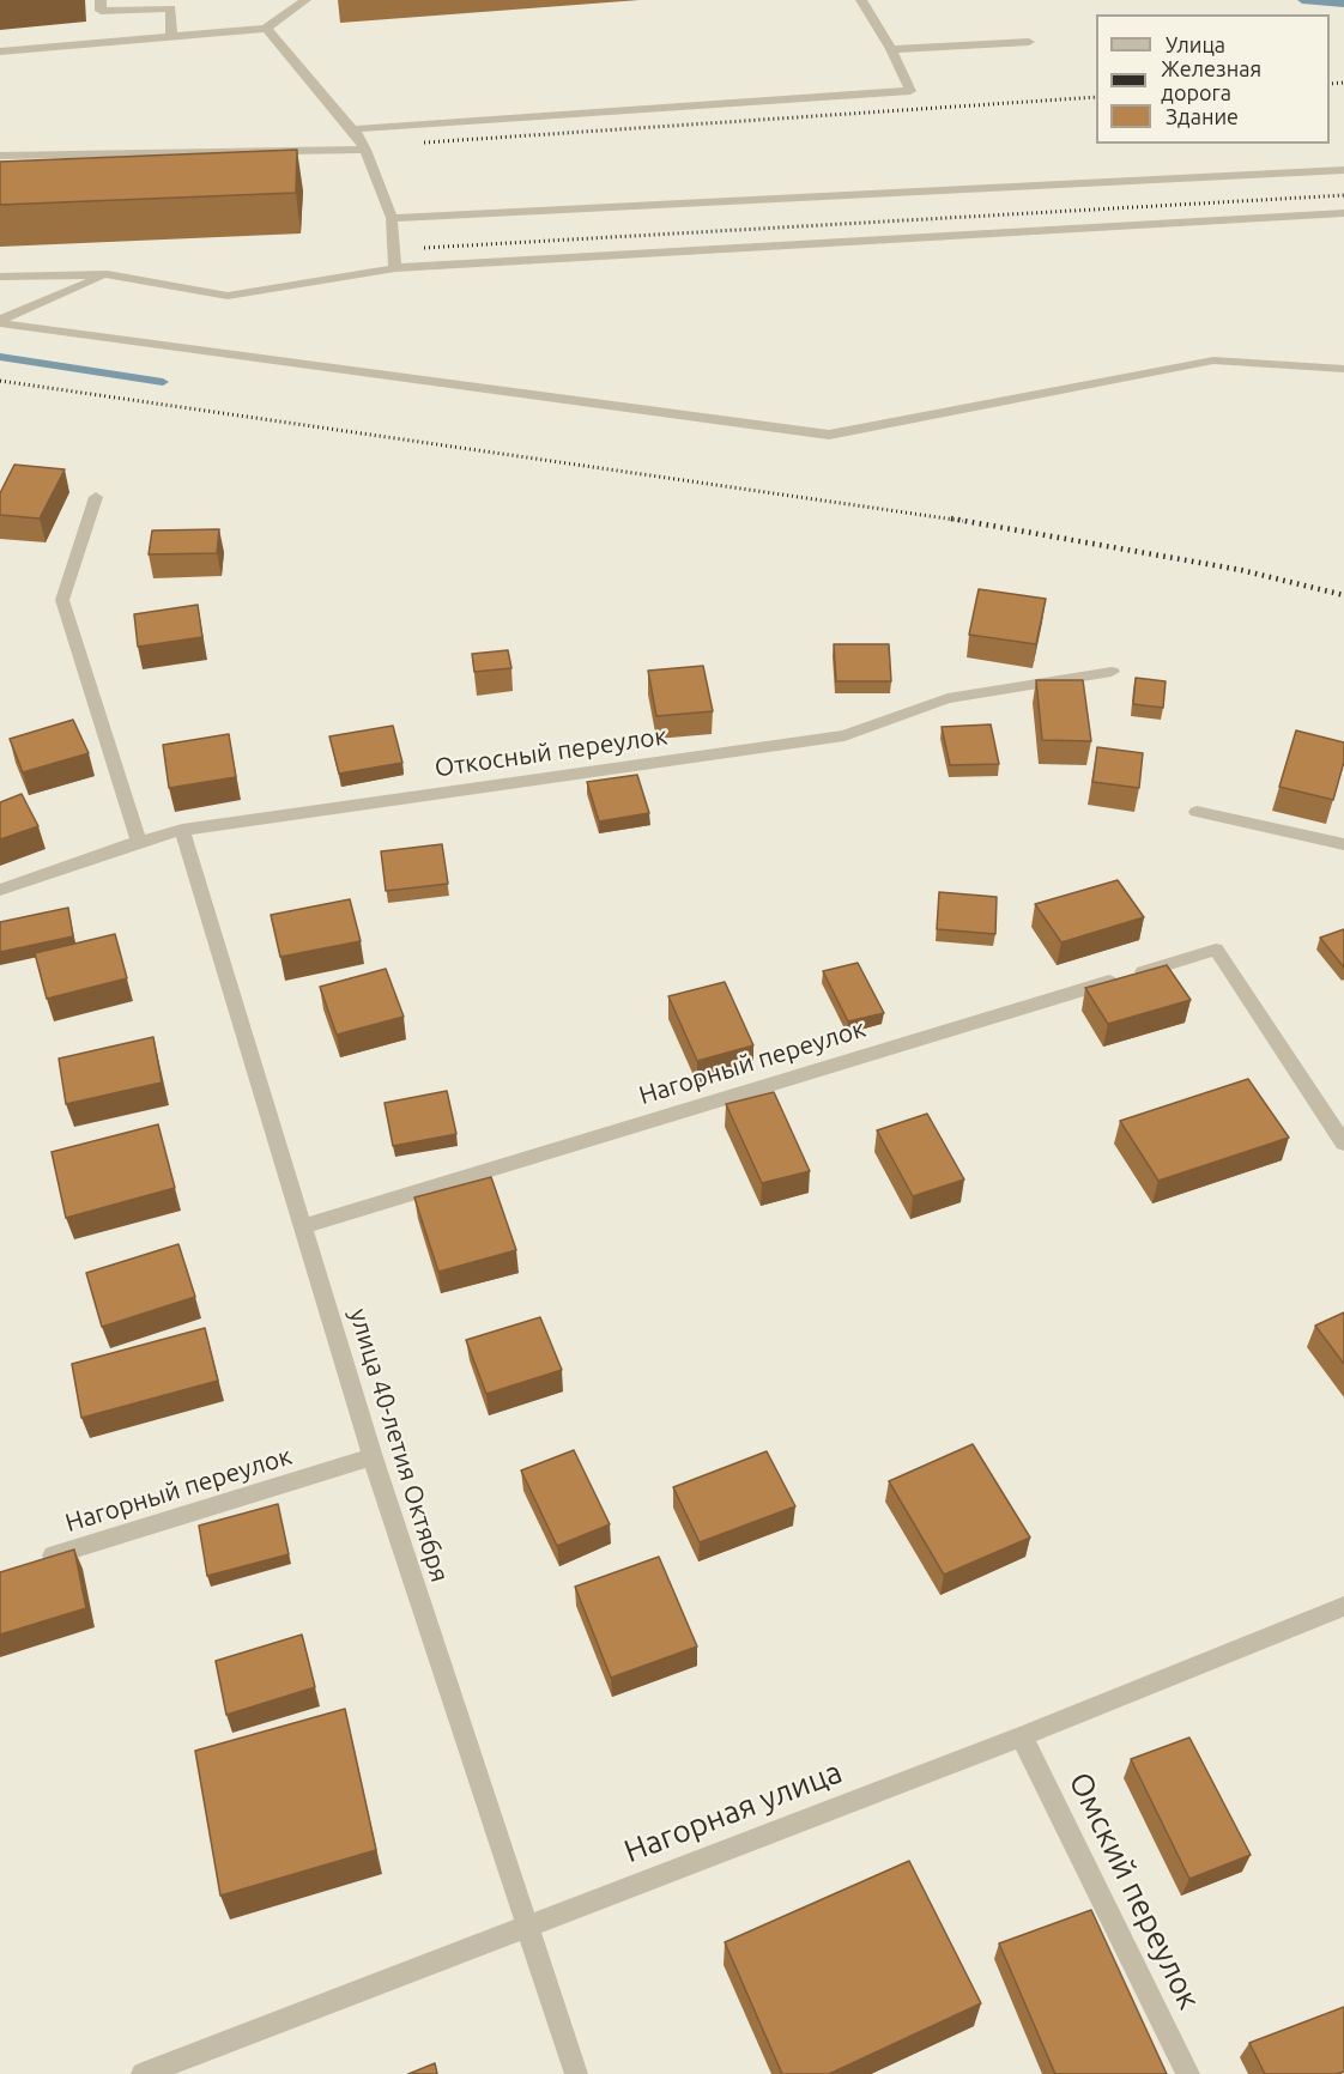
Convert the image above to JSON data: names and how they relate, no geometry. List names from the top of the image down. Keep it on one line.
{"streets":{"street":["Откосный переулок","Нагорный переулок","улица 40-летия Октября","Нагорная улица","Омский переулок"]},"crossings":[["Откосный переулок","улица 40-летия Октября"],["Нагорный переулок","улица 40-летия Октября"],["улица 40-летия Октября","Нагорная улица"],["Нагорная улица","Омский переулок"]],"legend":["Улица","Железная дорога","Здание"]}
